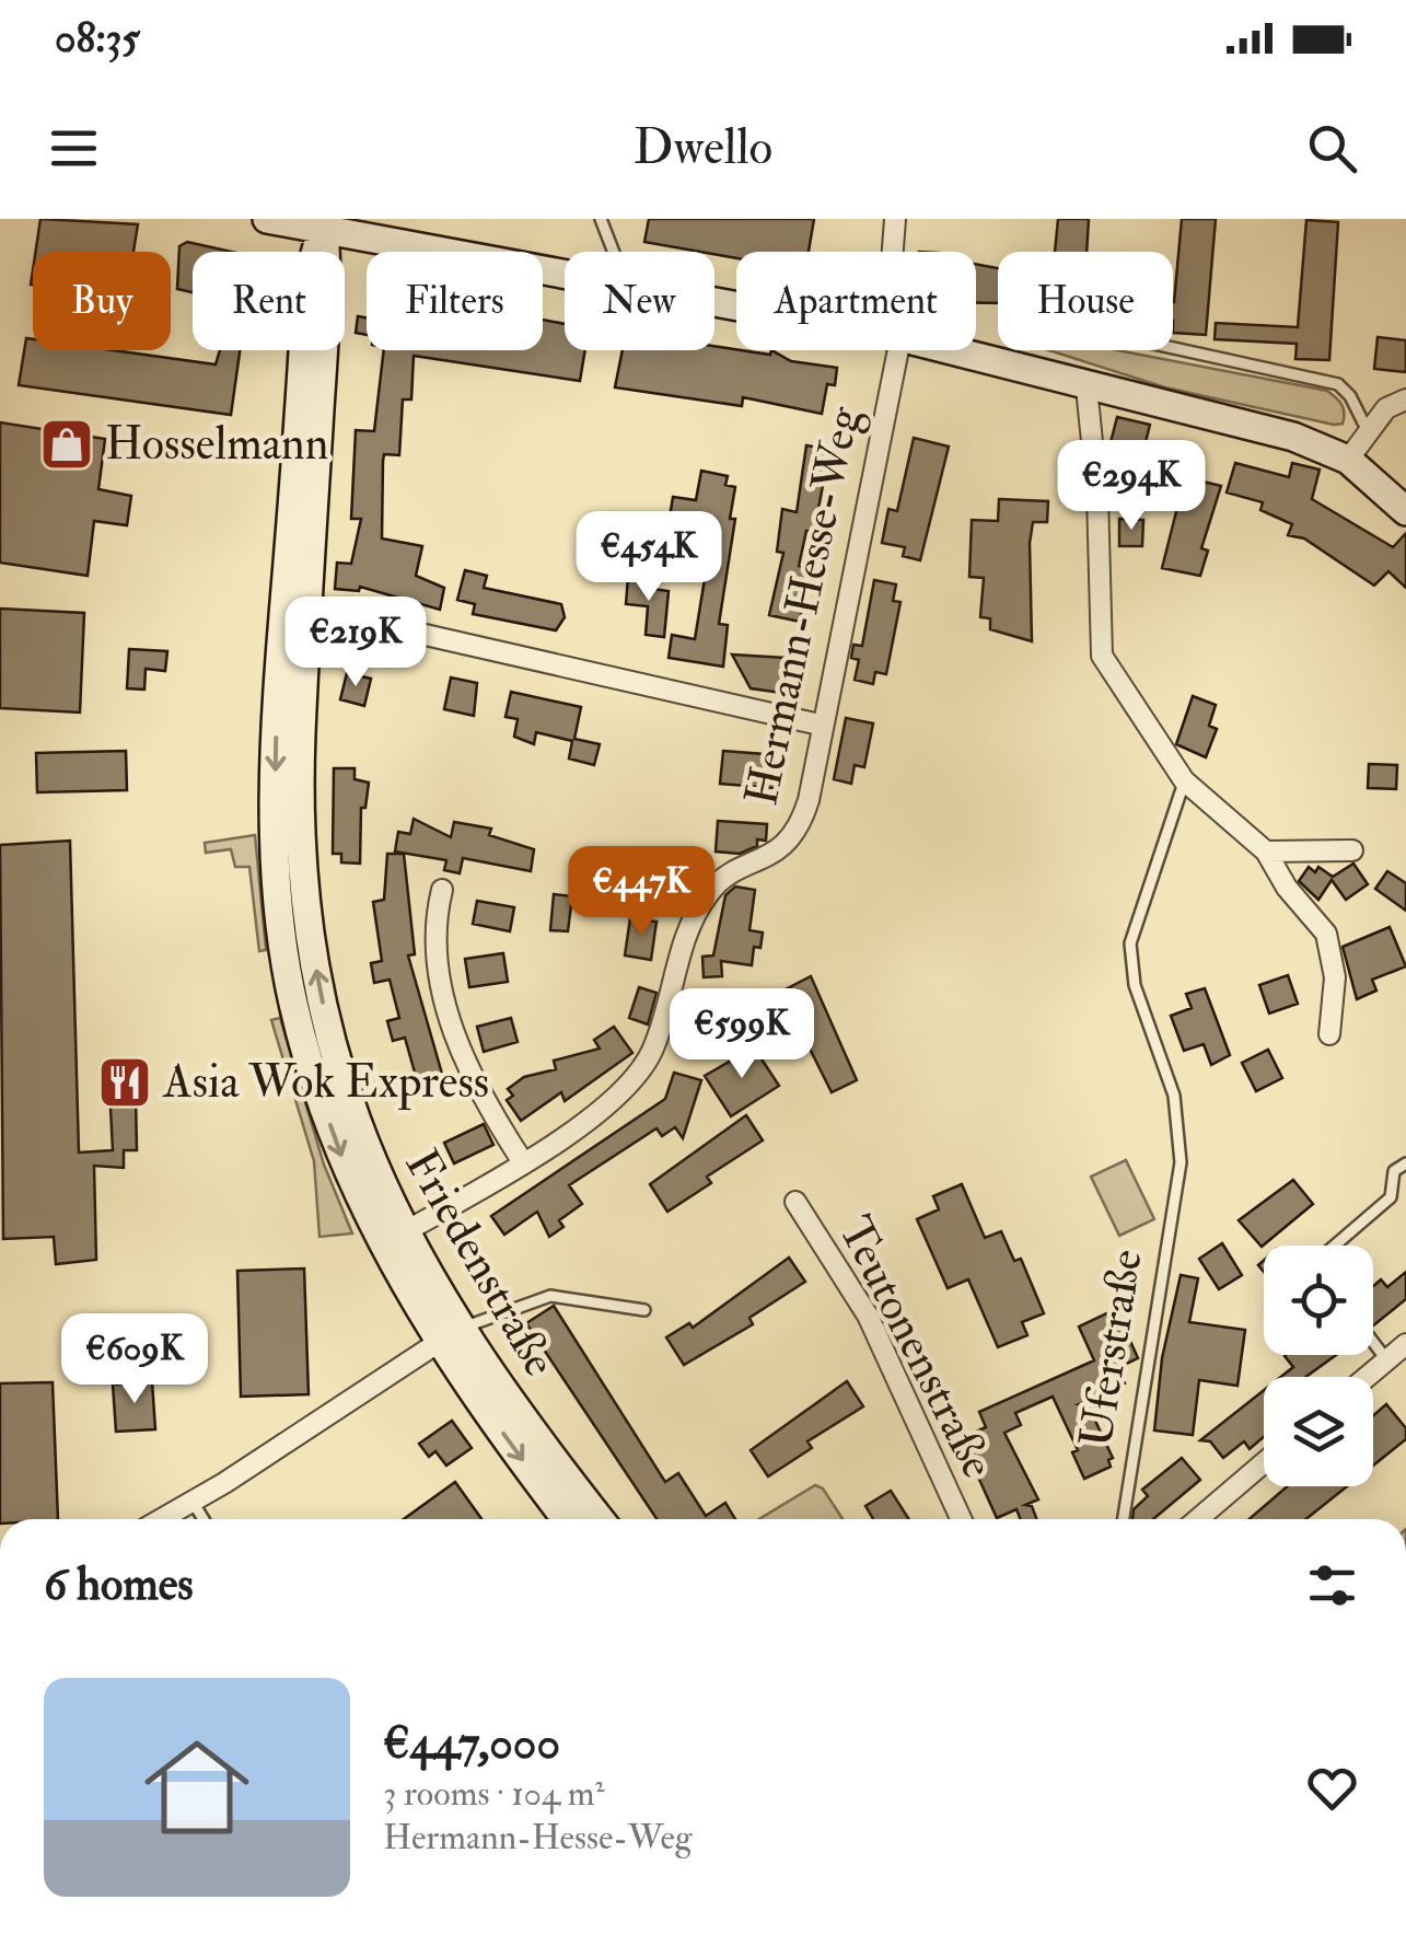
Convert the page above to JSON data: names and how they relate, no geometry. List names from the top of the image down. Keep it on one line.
{"streets":{"main road":["Friedenstraße"],"street":["Hermann-Hesse-Weg","Teutonenstraße"],"lane":["Uferstraße"]},"crossings":[["Hermann-Hesse-Weg","Friedenstraße"]],"places":{"shop":["Hosselmann"],"restaurant":["Asia Wok Express"]},"page":{"status":"08:35","header":"Dwello","chip":["Buy","Rent","Filters","New","Apartment","House"],"price":["€294K","€454K","€219K","€447K","€599K","€609K"],"heading":"6 homes","list":[{"name":"€447,000","note":"3 rooms · 104 m² · Hermann-Hesse-Weg"}]}}
